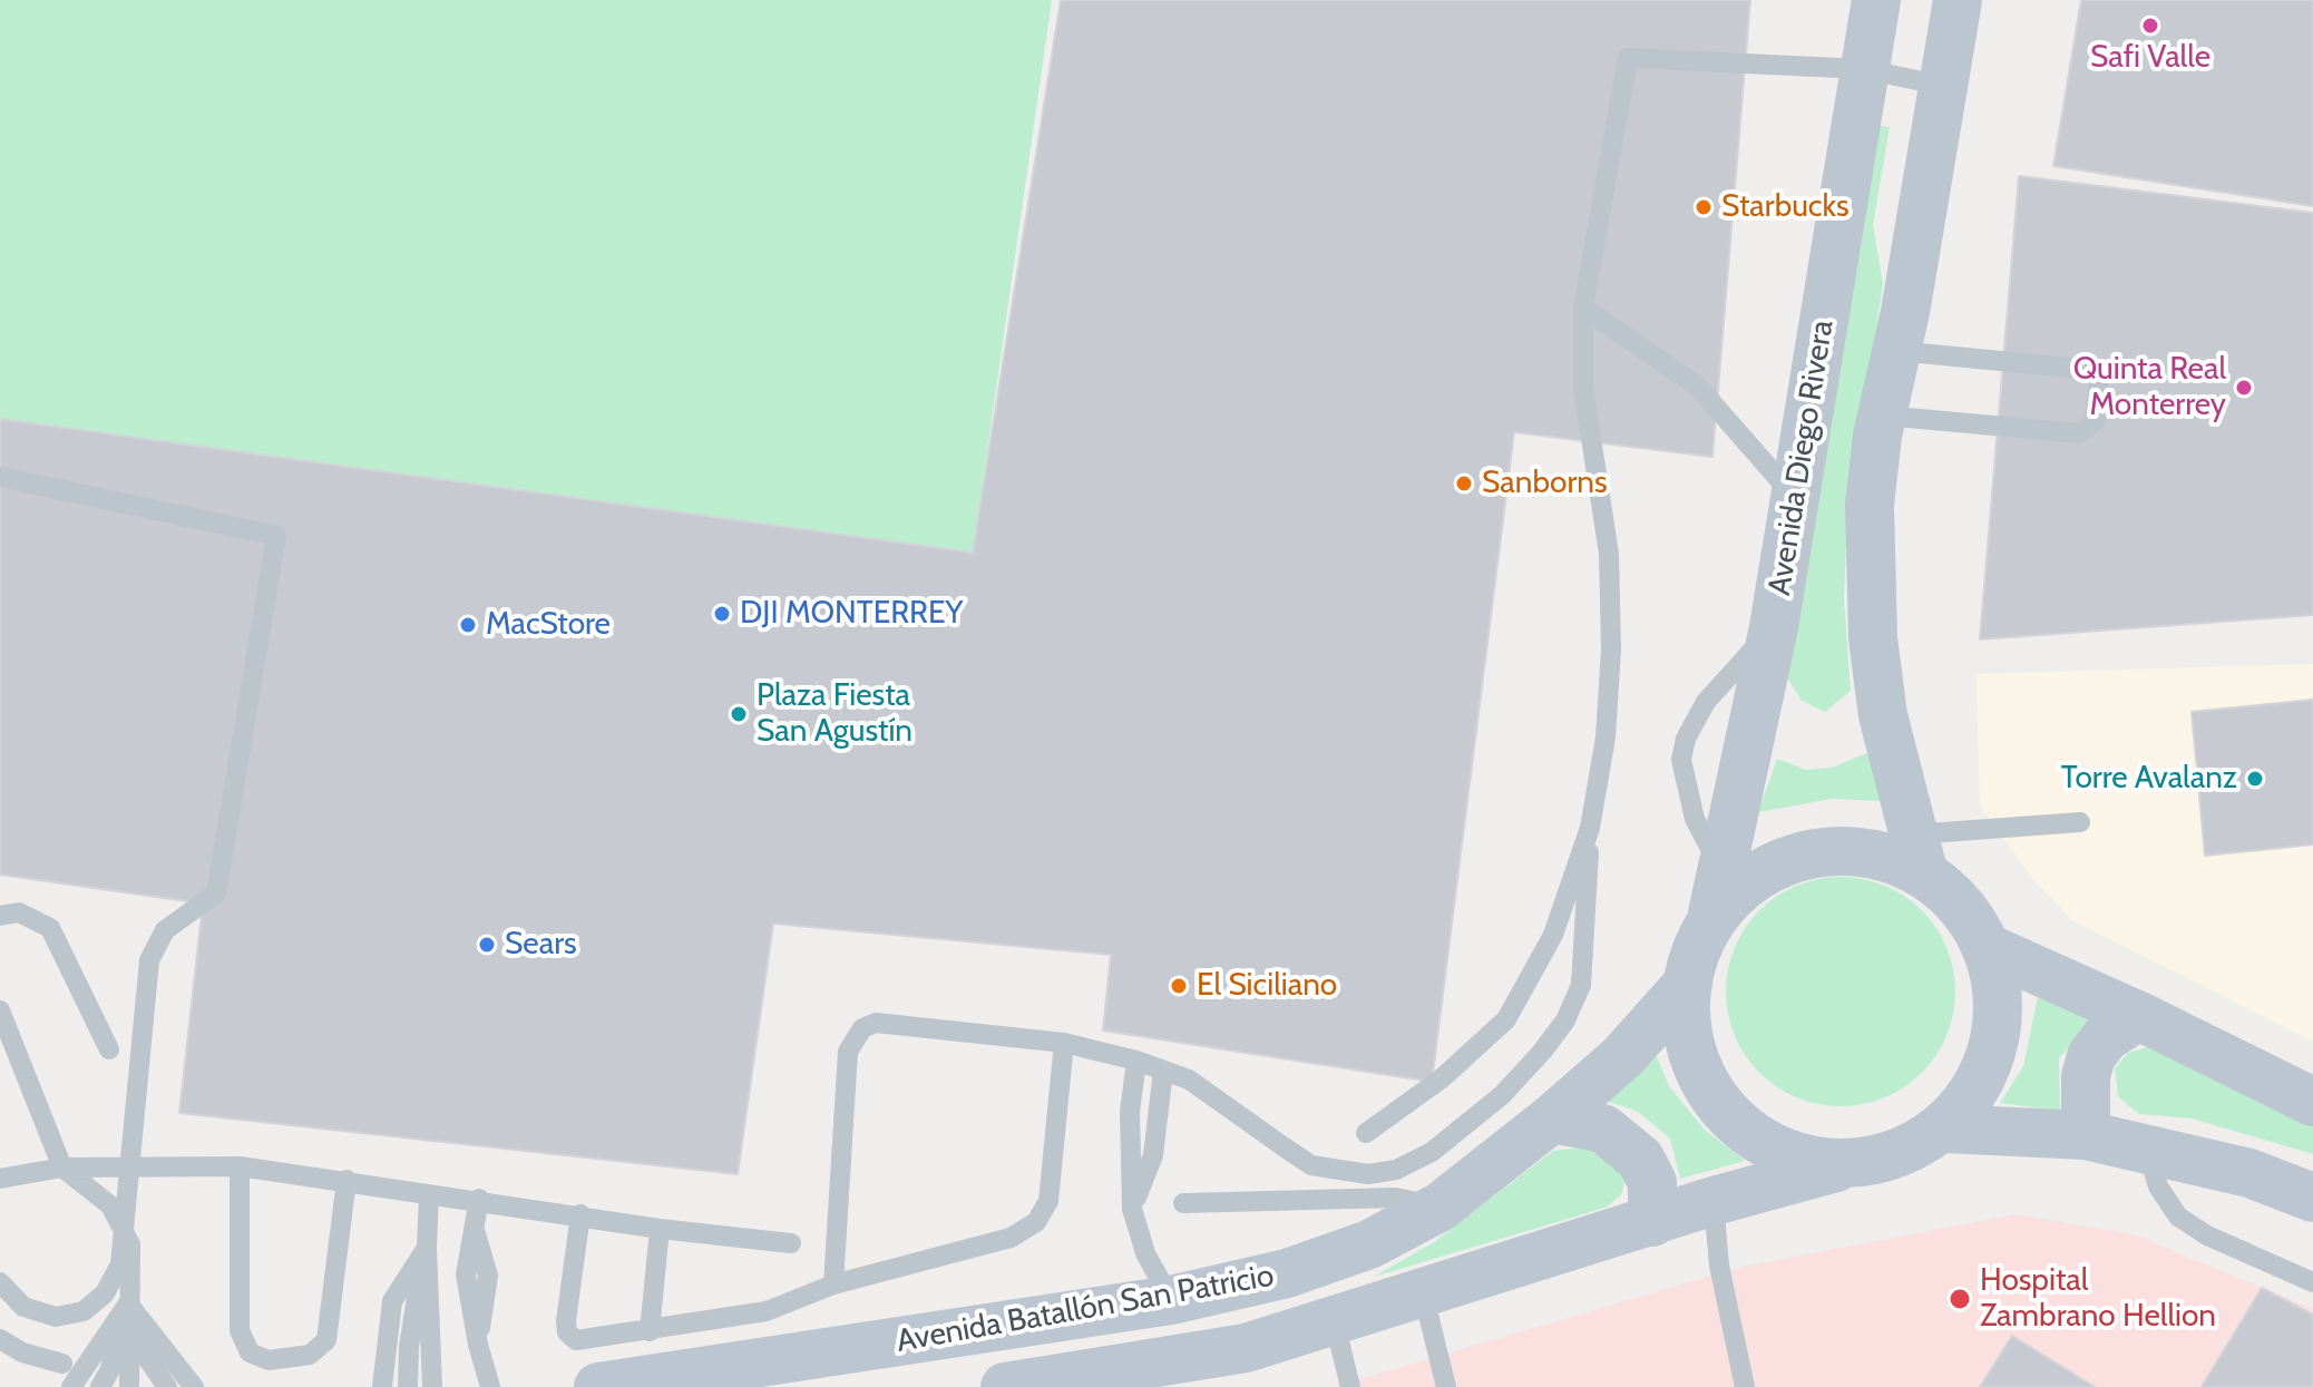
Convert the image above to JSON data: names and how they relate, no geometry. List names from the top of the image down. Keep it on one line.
{"streets":{"street":["Avenida Diego Rivera","Avenida Batallón San Patricio"]},"crossings":[["Avenida Diego Rivera","Avenida Batallón San Patricio"]],"places":["Safi Valle","Starbucks","Quinta Real Monterrey","Sanborns","DJI MONTERREY","MacStore","Plaza Fiesta San Agustín","Torre Avalanz","Sears","El Siciliano","Hospital Zambrano Hellion"]}
